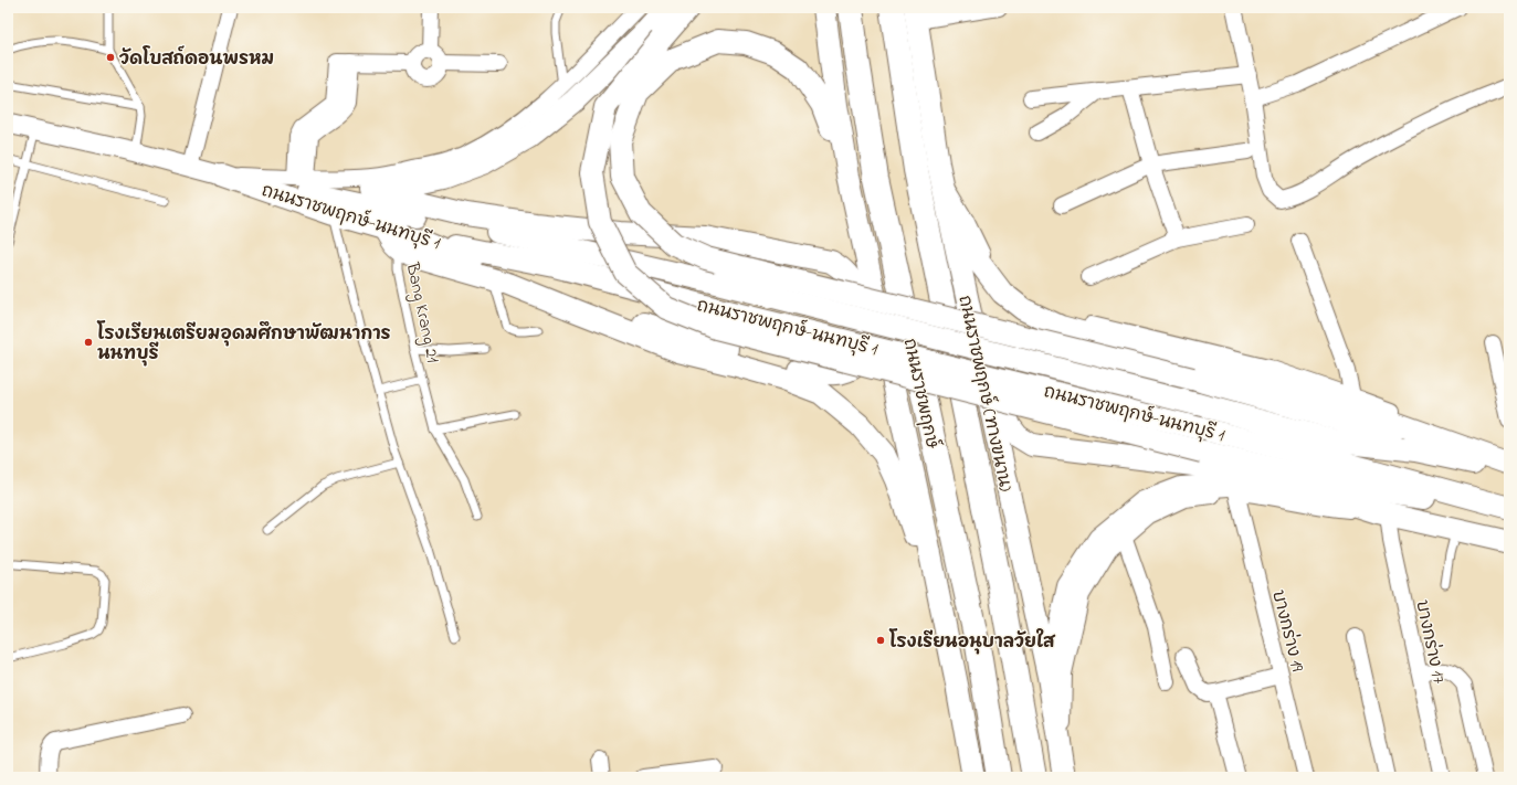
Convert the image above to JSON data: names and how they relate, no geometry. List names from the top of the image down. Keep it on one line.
{"streets":{"main road":["ถนนราชพฤกษ์-นนทบุรี 1","ถนนราชพฤกษ์","ถนนราชพฤกษ์ (ทางขนาน)"],"street":["บางกร่าง 19","บางกร่าง 17"],"lane":["Bang Krang 21"]},"places":["วัดโบสถ์ดอนพรหม","โรงเรียนเตรียมอุดมศึกษาพัฒนาการ นนทบุรี","โรงเรียนอนุบาลวัยใส"]}
